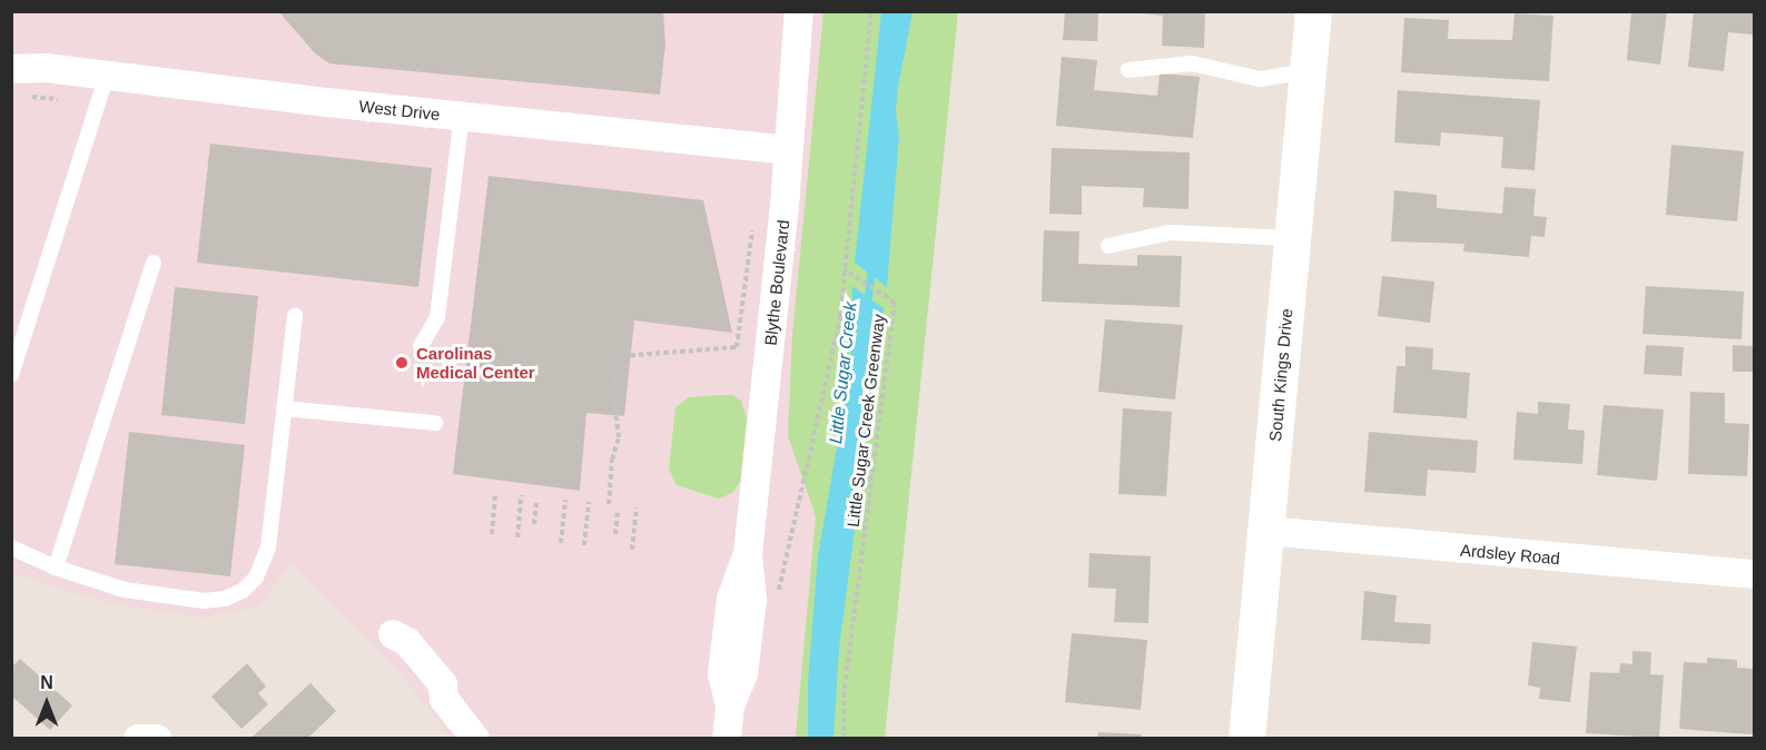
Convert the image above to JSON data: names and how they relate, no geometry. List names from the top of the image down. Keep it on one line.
{"streets":{"street":["West Drive","Blythe Boulevard","South Kings Drive","Ardsley Road"],"path":["Little Sugar Creek Greenway"]},"crossings":[["West Drive","Blythe Boulevard"],["South Kings Drive","Ardsley Road"]],"water":["Little Sugar Creek"],"places":["Carolinas Medical Center"],"north":"top"}
